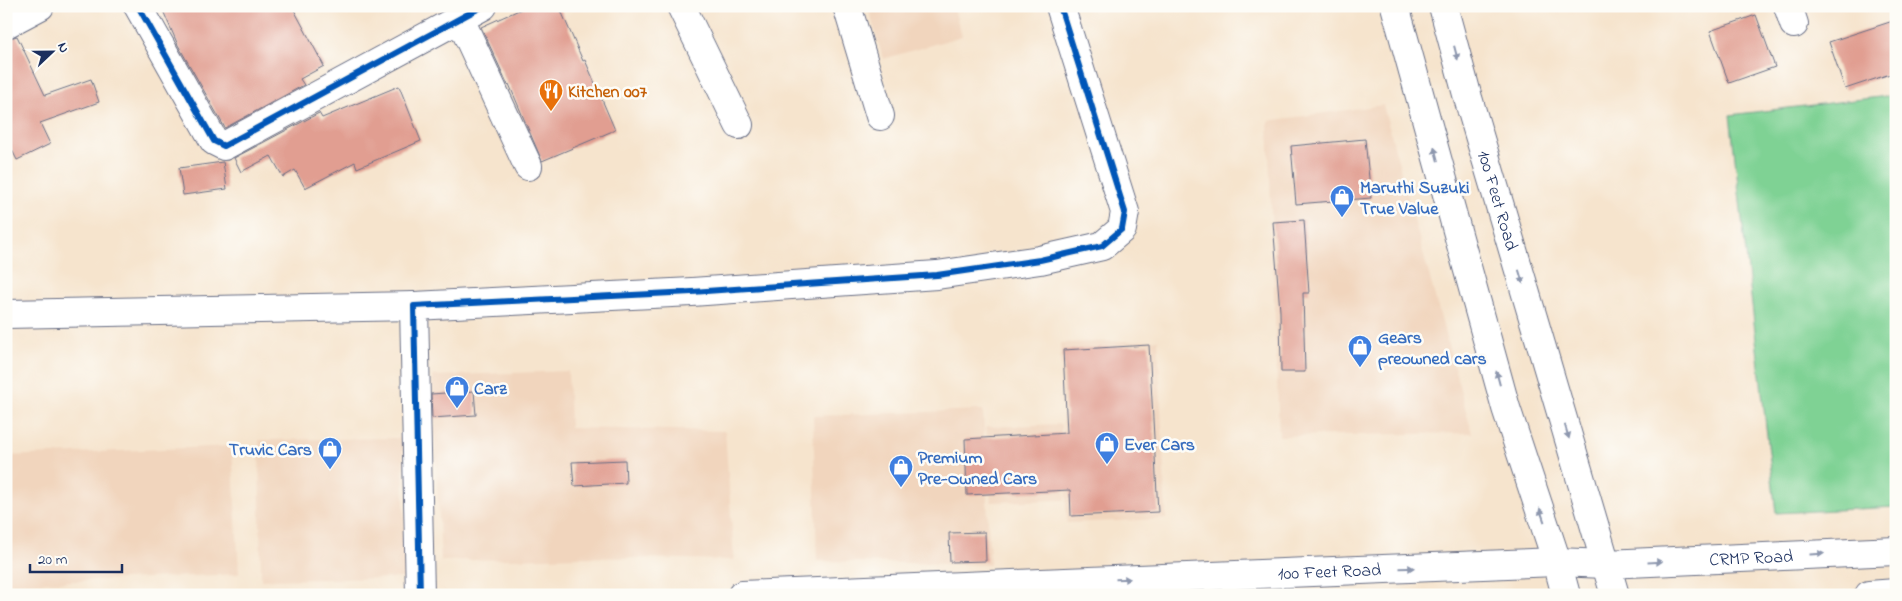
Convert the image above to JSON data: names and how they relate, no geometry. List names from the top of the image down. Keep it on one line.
{"streets":{"street":["100 Feet Road","CRMP Road"]},"crossings":[["100 Feet Road","CRMP Road"]],"one_way":["CRMP Road"],"places":{"restaurant":["Kitchen 007"],"shop":["Maruthi Suzuki True Value","Gears preowned cars","Carz","Ever Cars","Truvic Cars","Premium Pre-Owned Cars"]},"scale_bar":"20 m","north":"right"}
